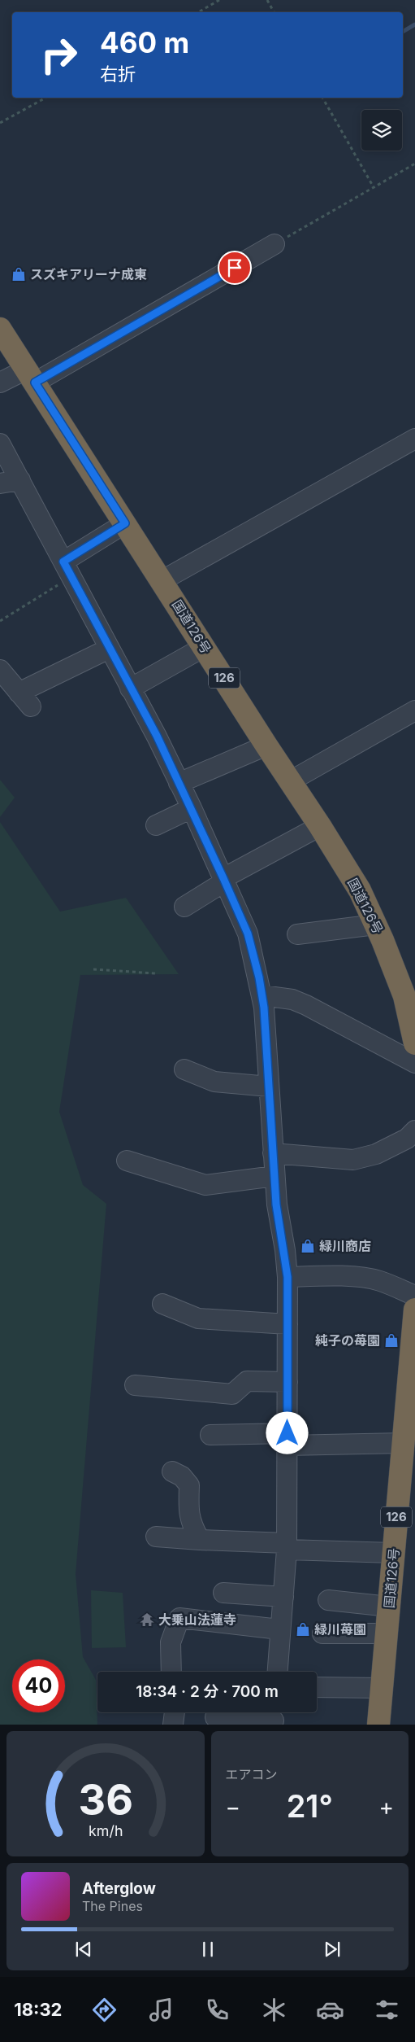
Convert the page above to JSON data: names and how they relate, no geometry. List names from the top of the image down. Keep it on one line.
{"streets":{"highway":["国道126号","126"]},"places":{"shop":["スズキアリーナ成東","緑川商店","純子の苺園","緑川苺園"],"temple":["大乗山法蓮寺"]},"page":{"turn":["460 m","右折"],"limit":"40","trip":"18:34 · 2 分 · 700 m","tile":"エアコン","heat":["−","21°","+"],"song":["Afterglow","The Pines"],"tabs":"18:32","gauge":["36","km/h"]}}
